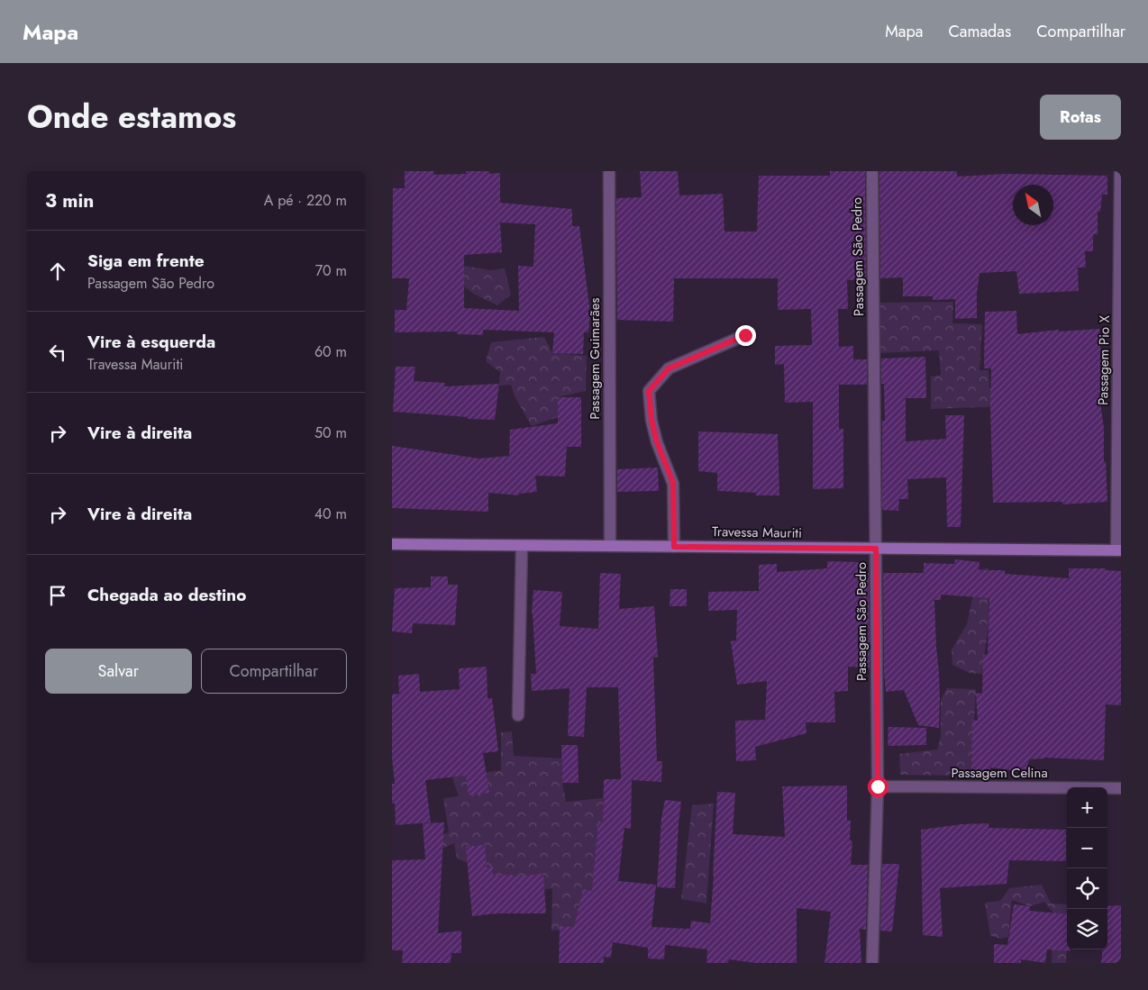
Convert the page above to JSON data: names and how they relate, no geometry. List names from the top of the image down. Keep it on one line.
{"streets":{"main road":["Travessa Mauriti"],"street":["Passagem São Pedro","Passagem Guimarães","Passagem Pio X","Passagem Celina"]},"crossings":[["Passagem São Pedro","Travessa Mauriti"],["Passagem São Pedro","Passagem Celina"],["Passagem Guimarães","Travessa Mauriti"],["Passagem Pio X","Travessa Mauriti"]],"north":"top left","page":{"header":"Mapa","nav":["Mapa","Camadas","Compartilhar"],"title":"Onde estamos","buttons":["Rotas",["Salvar","Compartilhar"]],"heading":["3 min","A pé · 220 m"],"list":[["Siga em frente","Passagem São Pedro","70 m"],["Vire à esquerda","Travessa Mauriti","60 m"],["Vire à direita","50 m"],["Vire à direita","40 m"],"Chegada ao destino"],"map_buttons":["+","−"]}}
